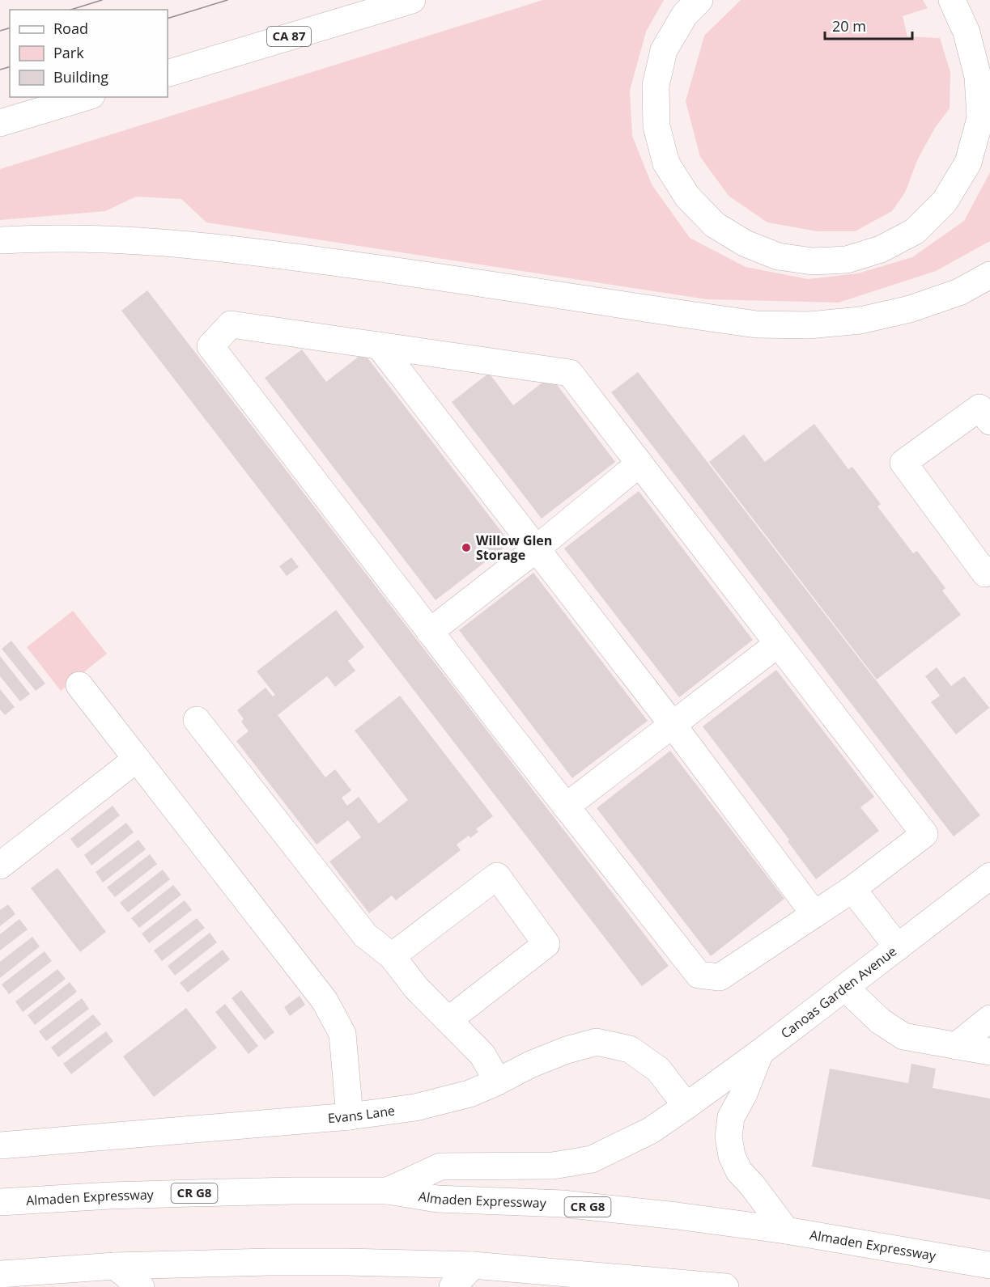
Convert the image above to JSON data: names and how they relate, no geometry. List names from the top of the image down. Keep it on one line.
{"streets":{"main road":["CA 87","Canoas Garden Avenue","Evans Lane","CR G8","Almaden Expressway"]},"crossings":[["Canoas Garden Avenue","Evans Lane"],["Canoas Garden Avenue","Almaden Expressway"]],"places":["Willow Glen Storage"],"legend":["Road","Park","Building"],"scale_bar":"20 m"}
